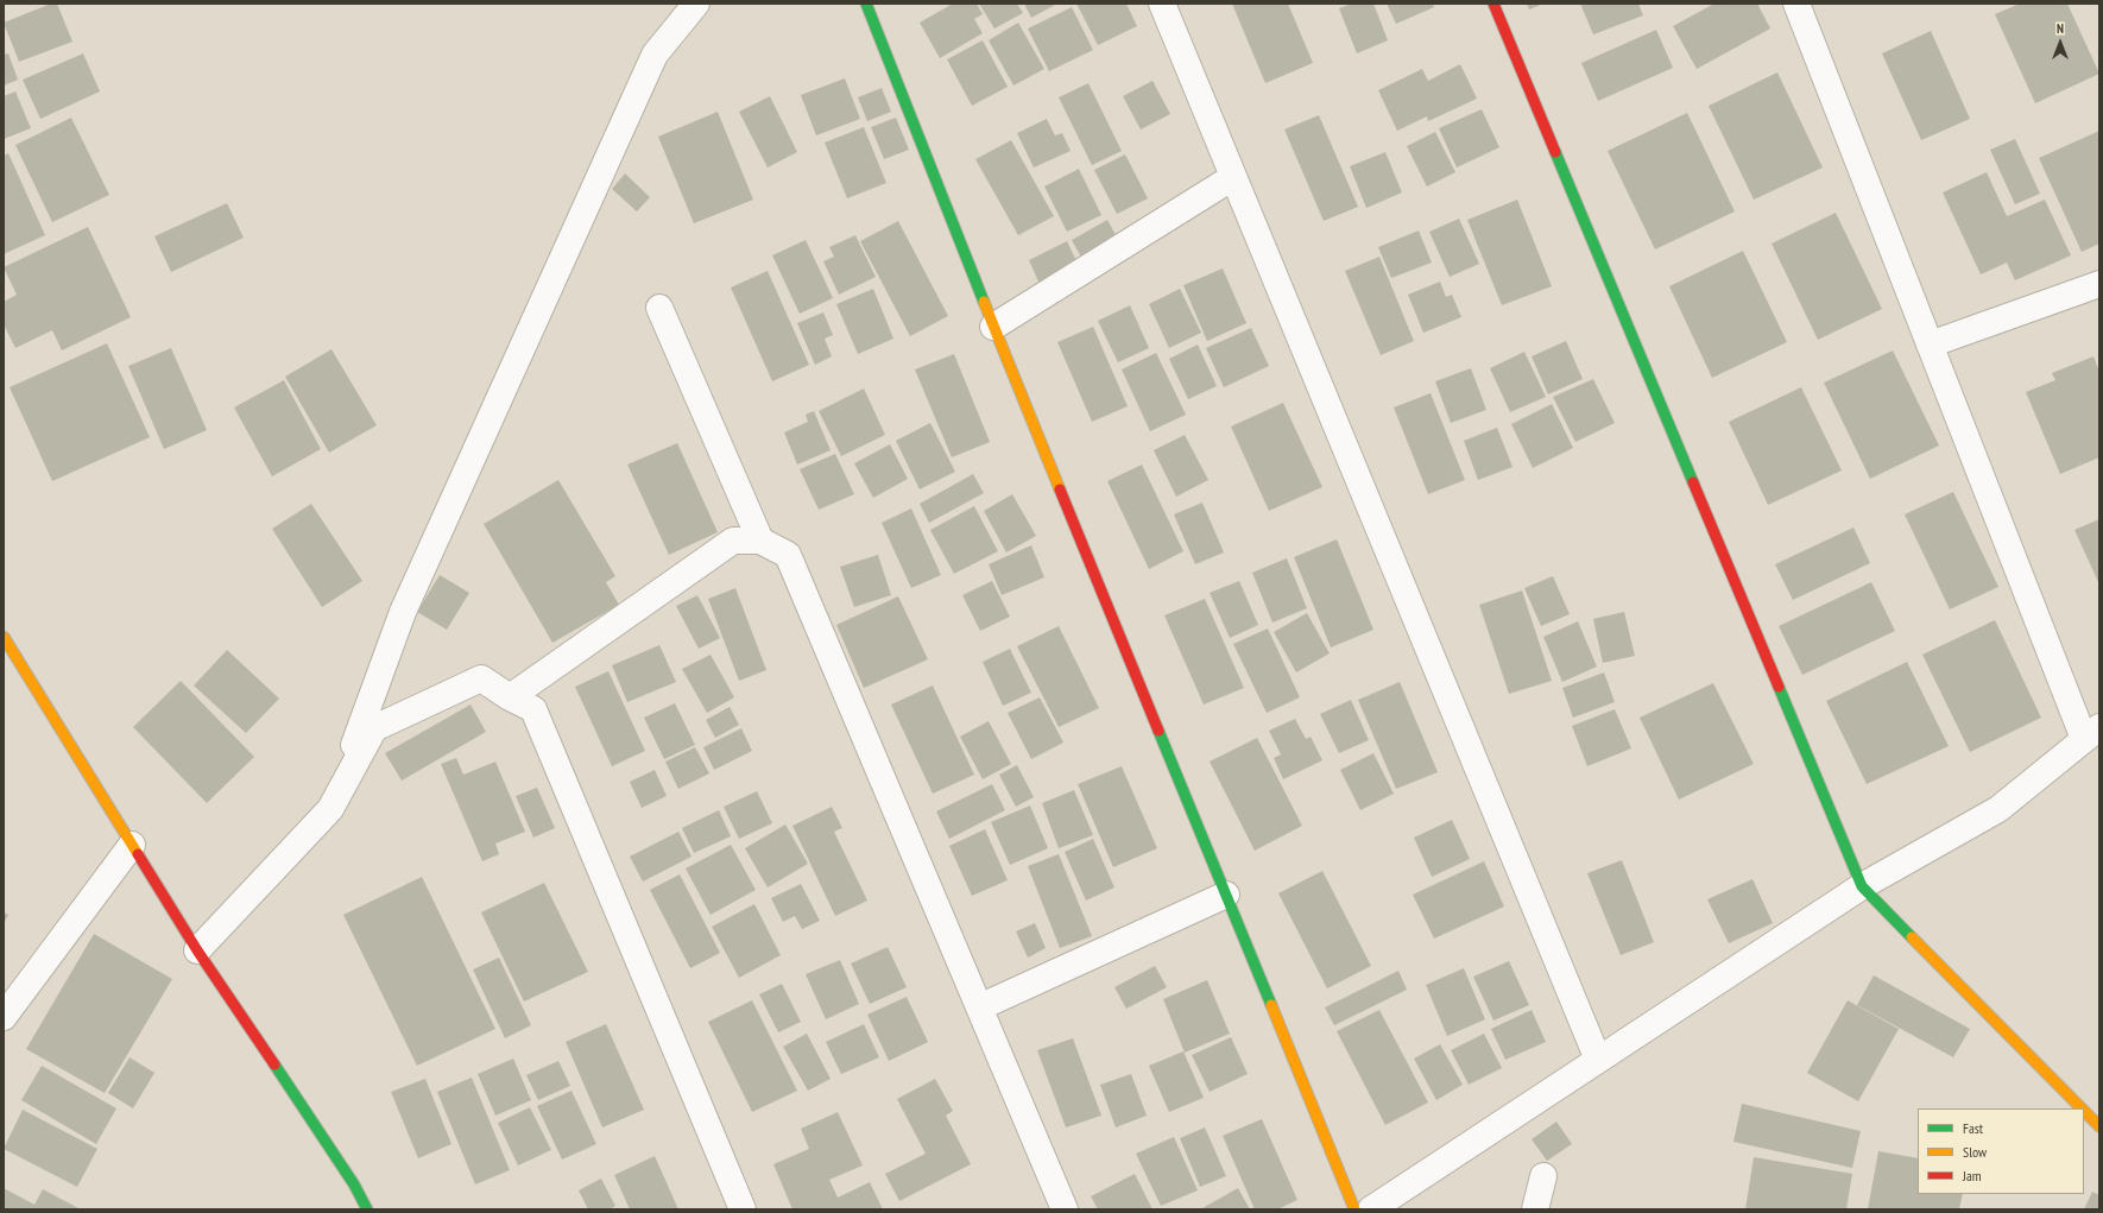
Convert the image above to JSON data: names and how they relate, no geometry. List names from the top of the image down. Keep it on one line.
{"legend":["Fast","Slow","Jam"],"north":"top"}
